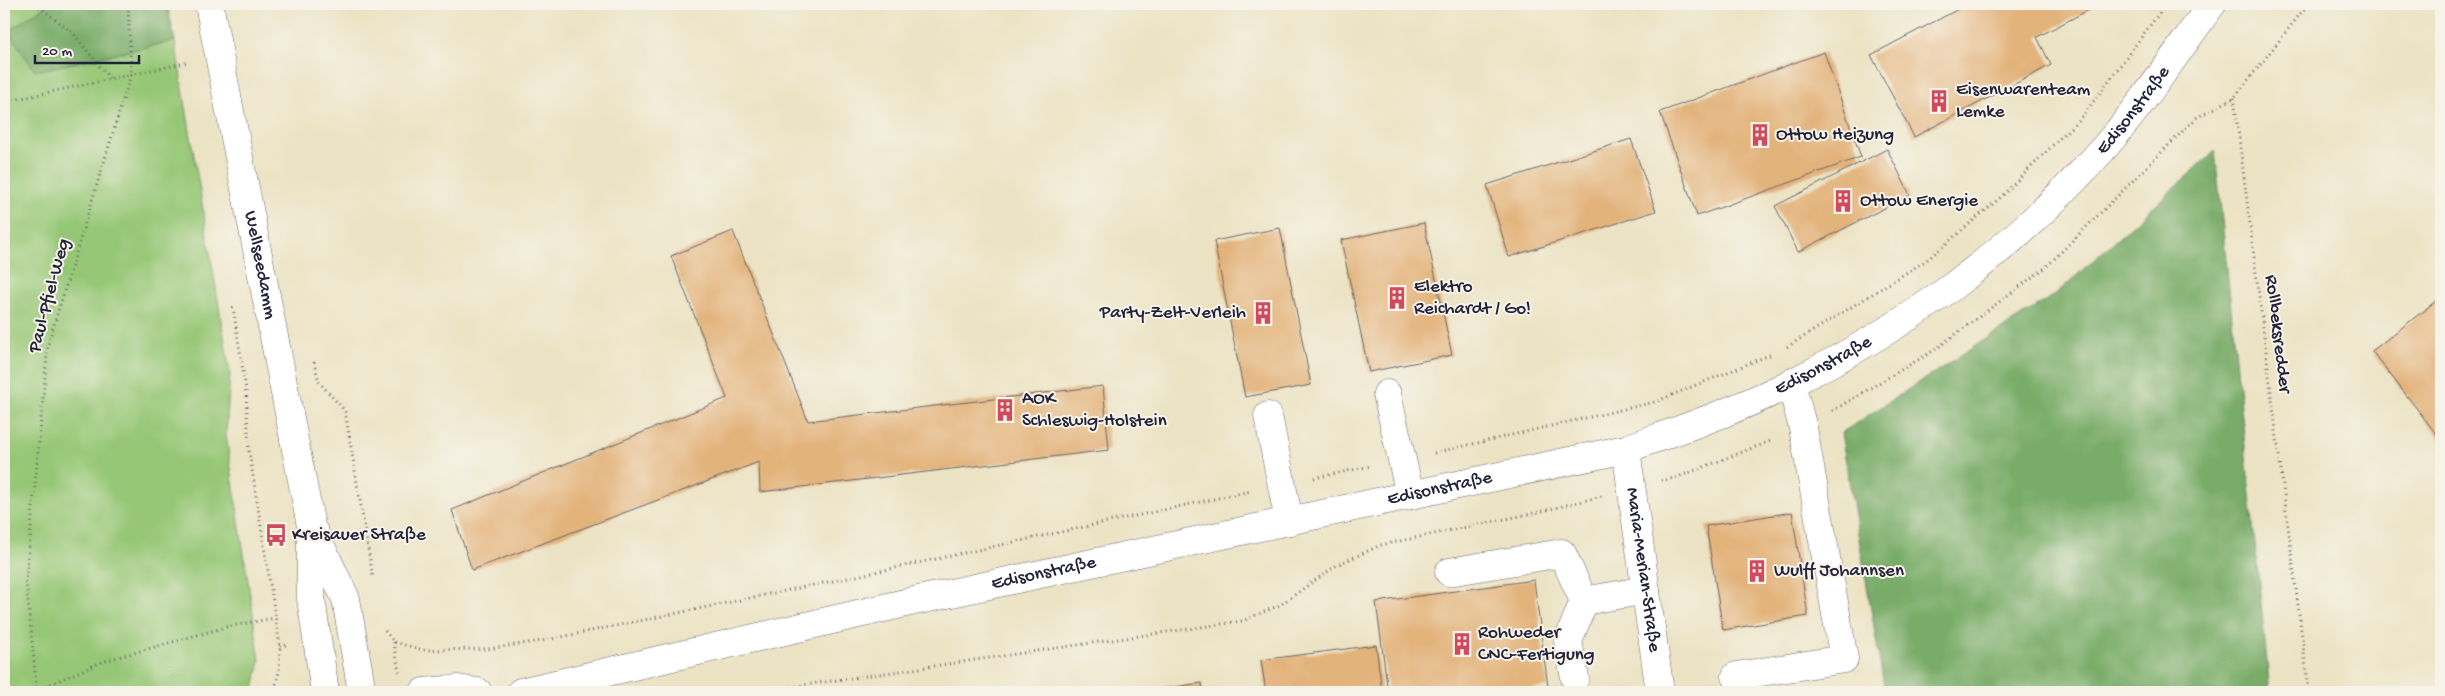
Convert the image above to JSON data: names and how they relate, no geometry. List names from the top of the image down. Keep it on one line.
{"streets":{"street":["Edisonstraße","Wellseedamm","Maria-Merian-Straße"],"path":["Paul-Pfiel-Weg","Rollbeksredder"]},"crossings":[["Edisonstraße","Maria-Merian-Straße"]],"places":{"building":["Eisenwarenteam Lemke","Ottow Heizung","Ottow Energie","Elektro Reichardt / Go!","Party-Zelt-Verleih","AOK Schleswig-Holstein","Wulff Johannsen","Rohweder CNC-Fertigung"],"bus stop":["Kreisauer Straße"]},"scale_bar":"20 m"}
